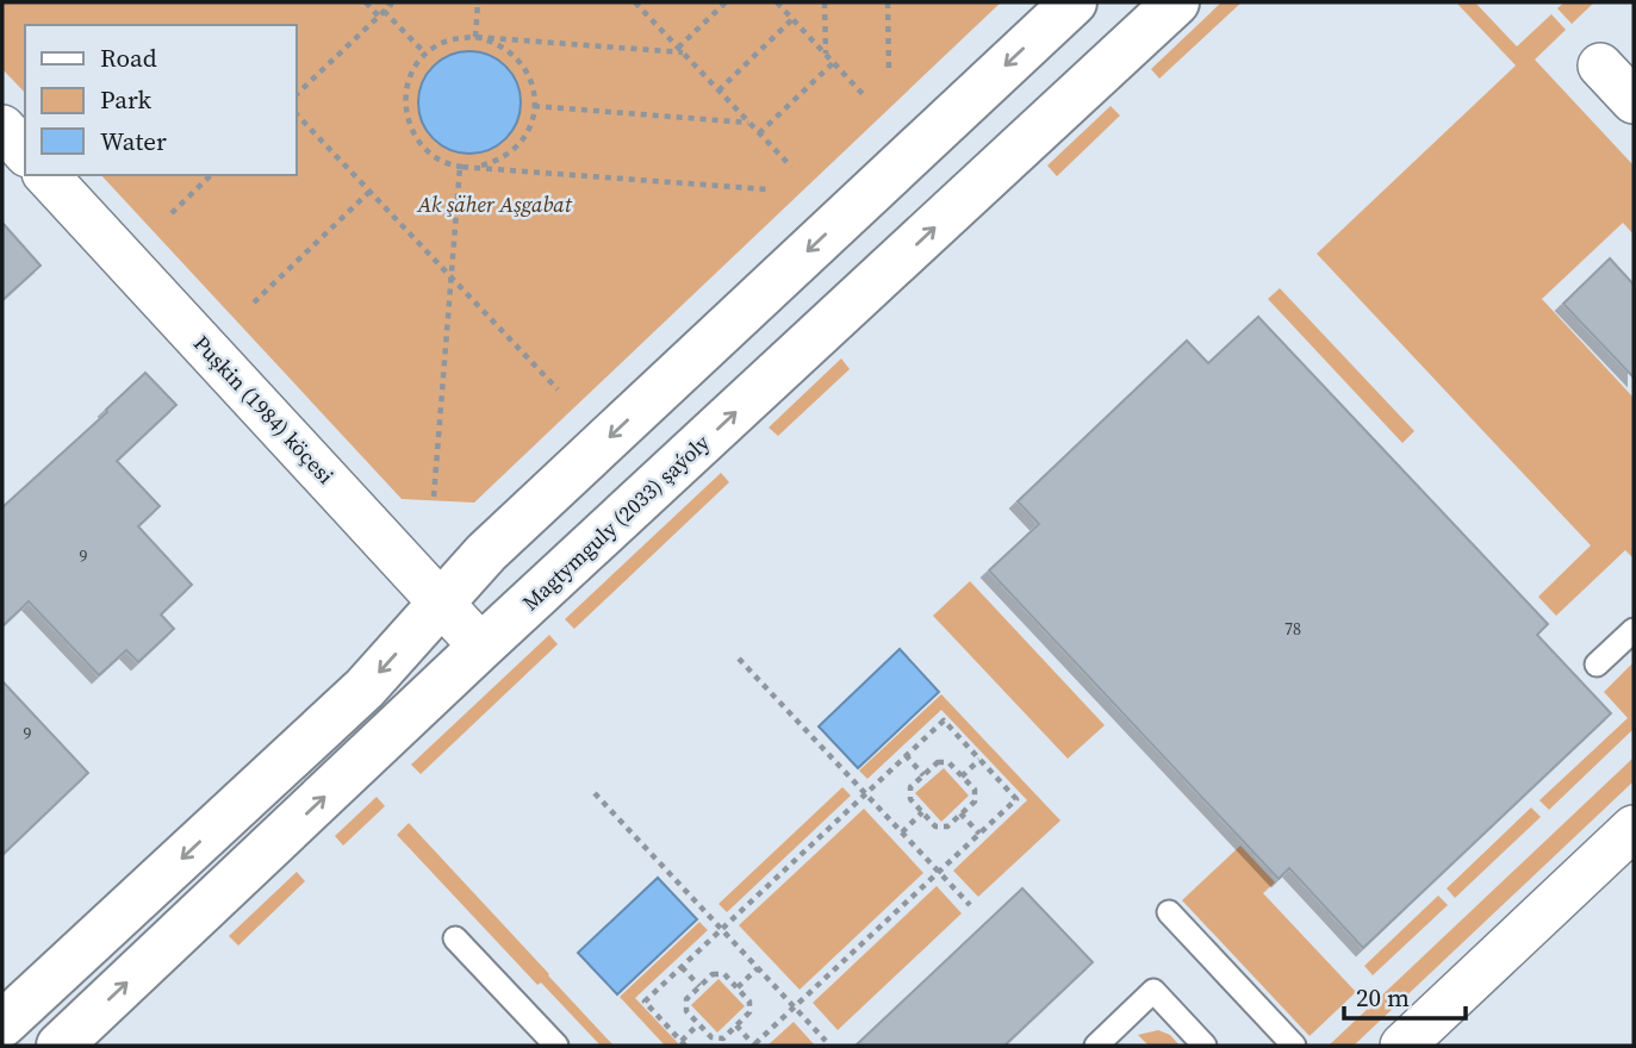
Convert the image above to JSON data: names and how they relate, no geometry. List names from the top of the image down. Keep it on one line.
{"streets":{"main road":["Magtymguly (2033) şaýoly"],"street":["Puşkin (1984) köçesi"]},"crossings":[["Puşkin (1984) köçesi","Magtymguly (2033) şaýoly"]],"parks":["Ak şäher Aşgabat"],"house_numbers":["9","78","9"],"legend":["Road","Park","Water"],"scale_bar":"20 m"}
